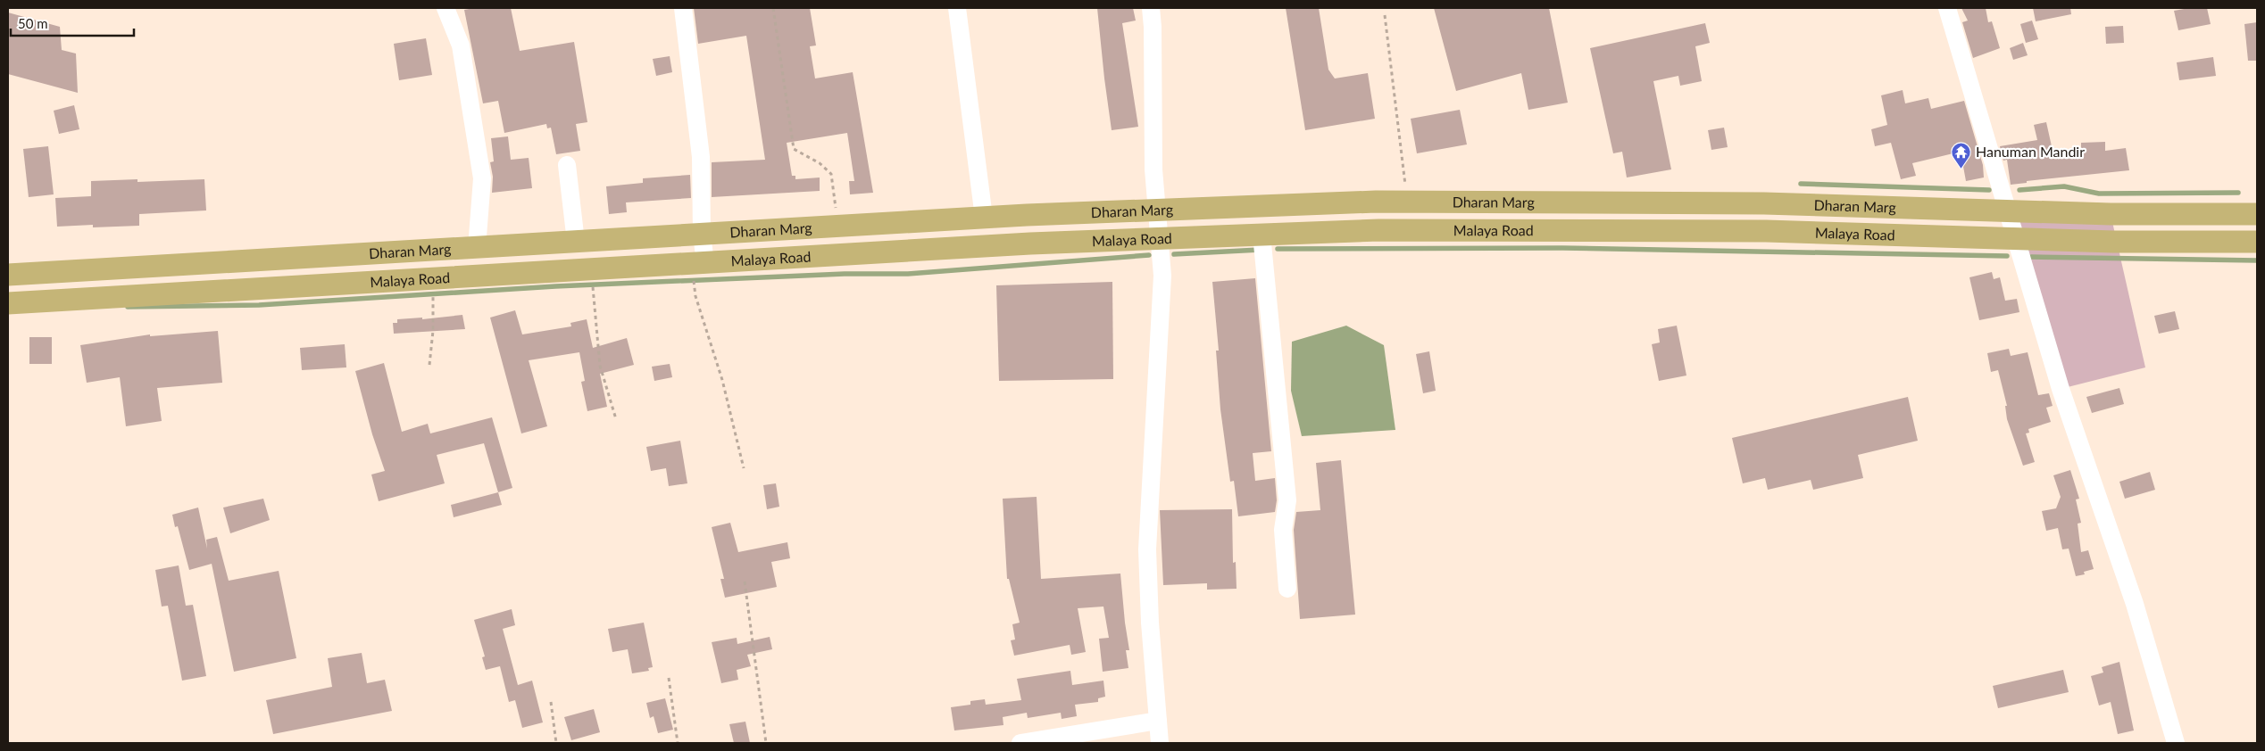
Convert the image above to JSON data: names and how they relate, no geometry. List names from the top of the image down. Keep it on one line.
{"streets":{"main road":["Dharan Marg","Malaya Road"]},"places":{"temple":["Hanuman Mandir"]},"scale_bar":"50 m"}
